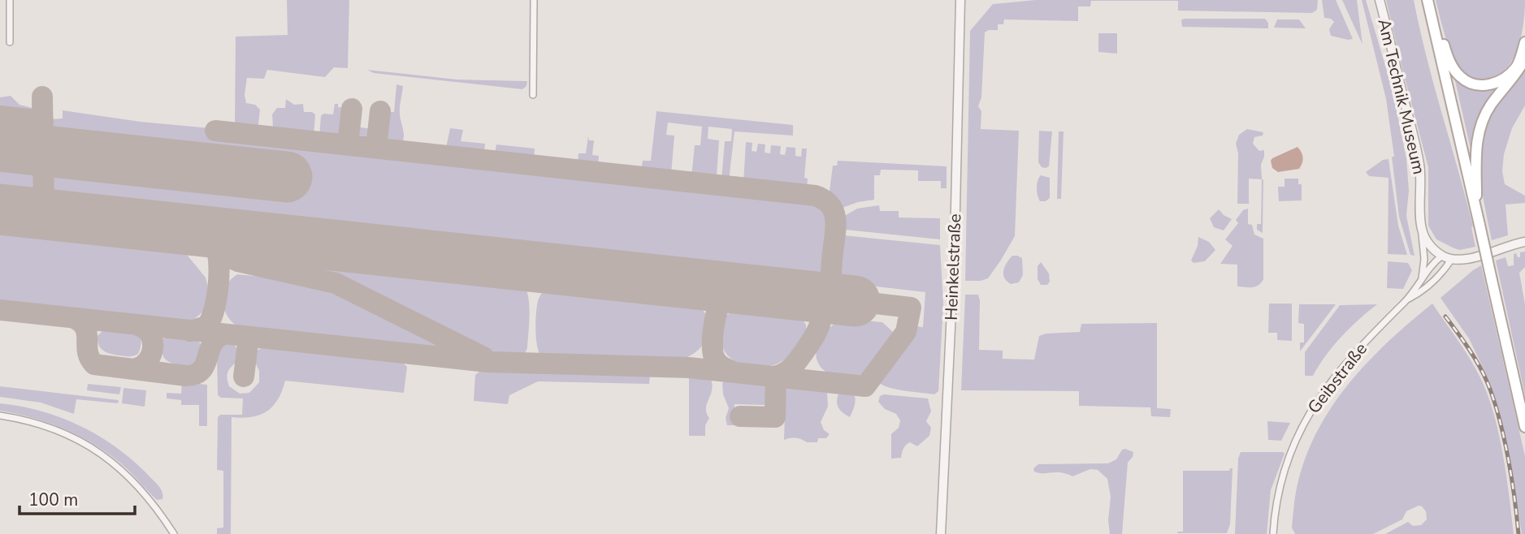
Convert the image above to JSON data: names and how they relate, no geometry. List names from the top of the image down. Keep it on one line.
{"streets":{"street":["Am Technik Museum","Heinkelstraße","Geibstraße"]},"crossings":[["Am Technik Museum","Geibstraße"]],"scale_bar":"100 m"}
